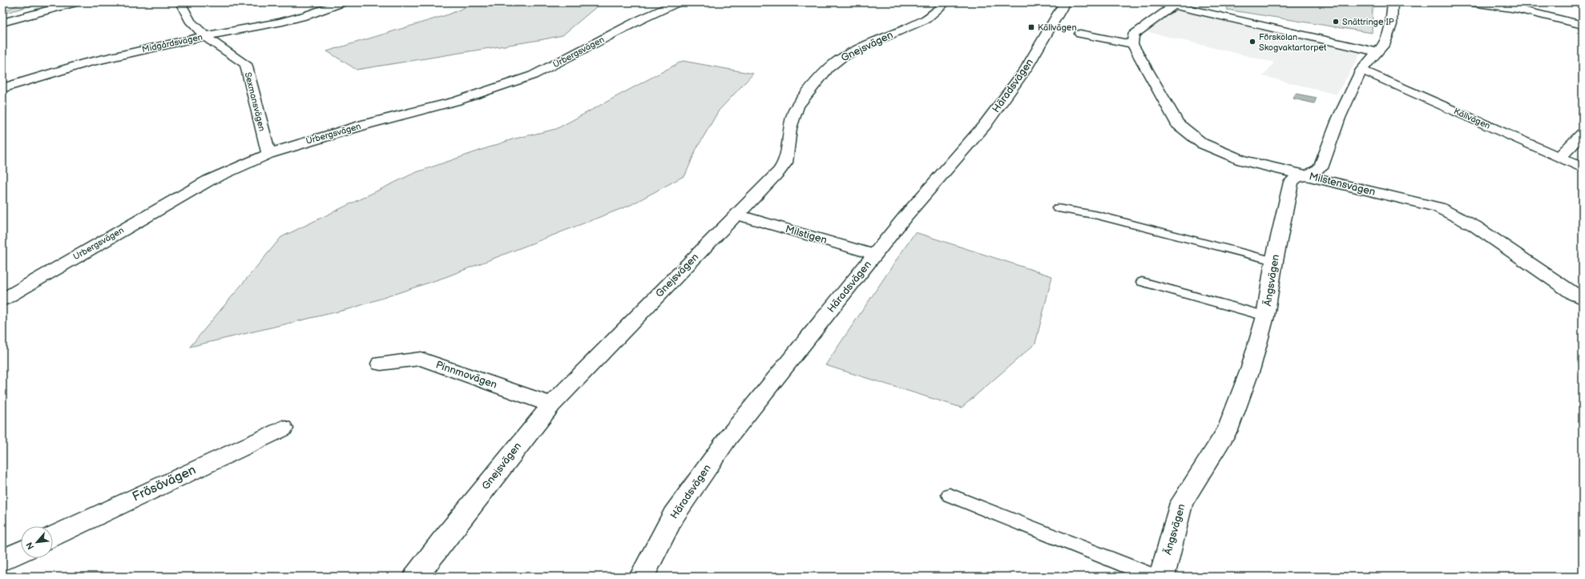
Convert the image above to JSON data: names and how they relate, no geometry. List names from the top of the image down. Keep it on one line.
{"streets":{"street":["Midgårdsvägen","Gnejsvägen","Urbergsvägen","Häradsvägen","Sexmansvägen","Källvägen","Milstensvägen","Milstigen","Ängsvägen","Pinnmovägen","Frösövägen"]},"crossings":[["Midgårdsvägen","Sexmansvägen"],["Gnejsvägen","Milstigen"],["Gnejsvägen","Pinnmovägen"],["Urbergsvägen","Sexmansvägen"],["Häradsvägen","Milstigen"],["Källvägen","Ängsvägen"],["Milstensvägen","Ängsvägen"]],"places":{"other":["Snättringe IP","Förskolan Skogvaktartorpet"],"transit":["Källvägen"]},"north":"bottom left"}
